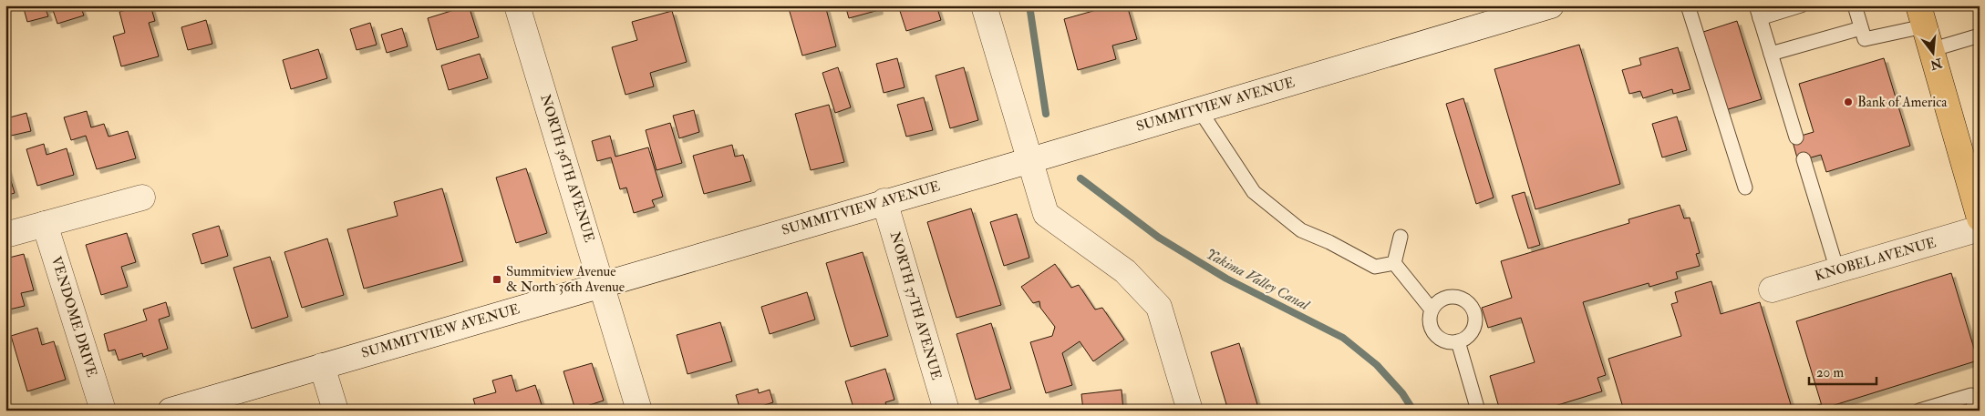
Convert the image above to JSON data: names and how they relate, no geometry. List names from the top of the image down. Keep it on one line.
{"streets":{"street":["SUMMITVIEW AVENUE","NORTH 36TH AVENUE","KNOBEL AVENUE","NORTH 37TH AVENUE","VENDOME DRIVE"]},"crossings":[["SUMMITVIEW AVENUE","NORTH 36TH AVENUE"],["SUMMITVIEW AVENUE","NORTH 37TH AVENUE"]],"water":["Yakima Valley Canal"],"places":{"other":["Bank of America"],"transit":["Summitview Avenue & North 36th Avenue"]},"scale_bar":"20 m","north":"bottom"}
